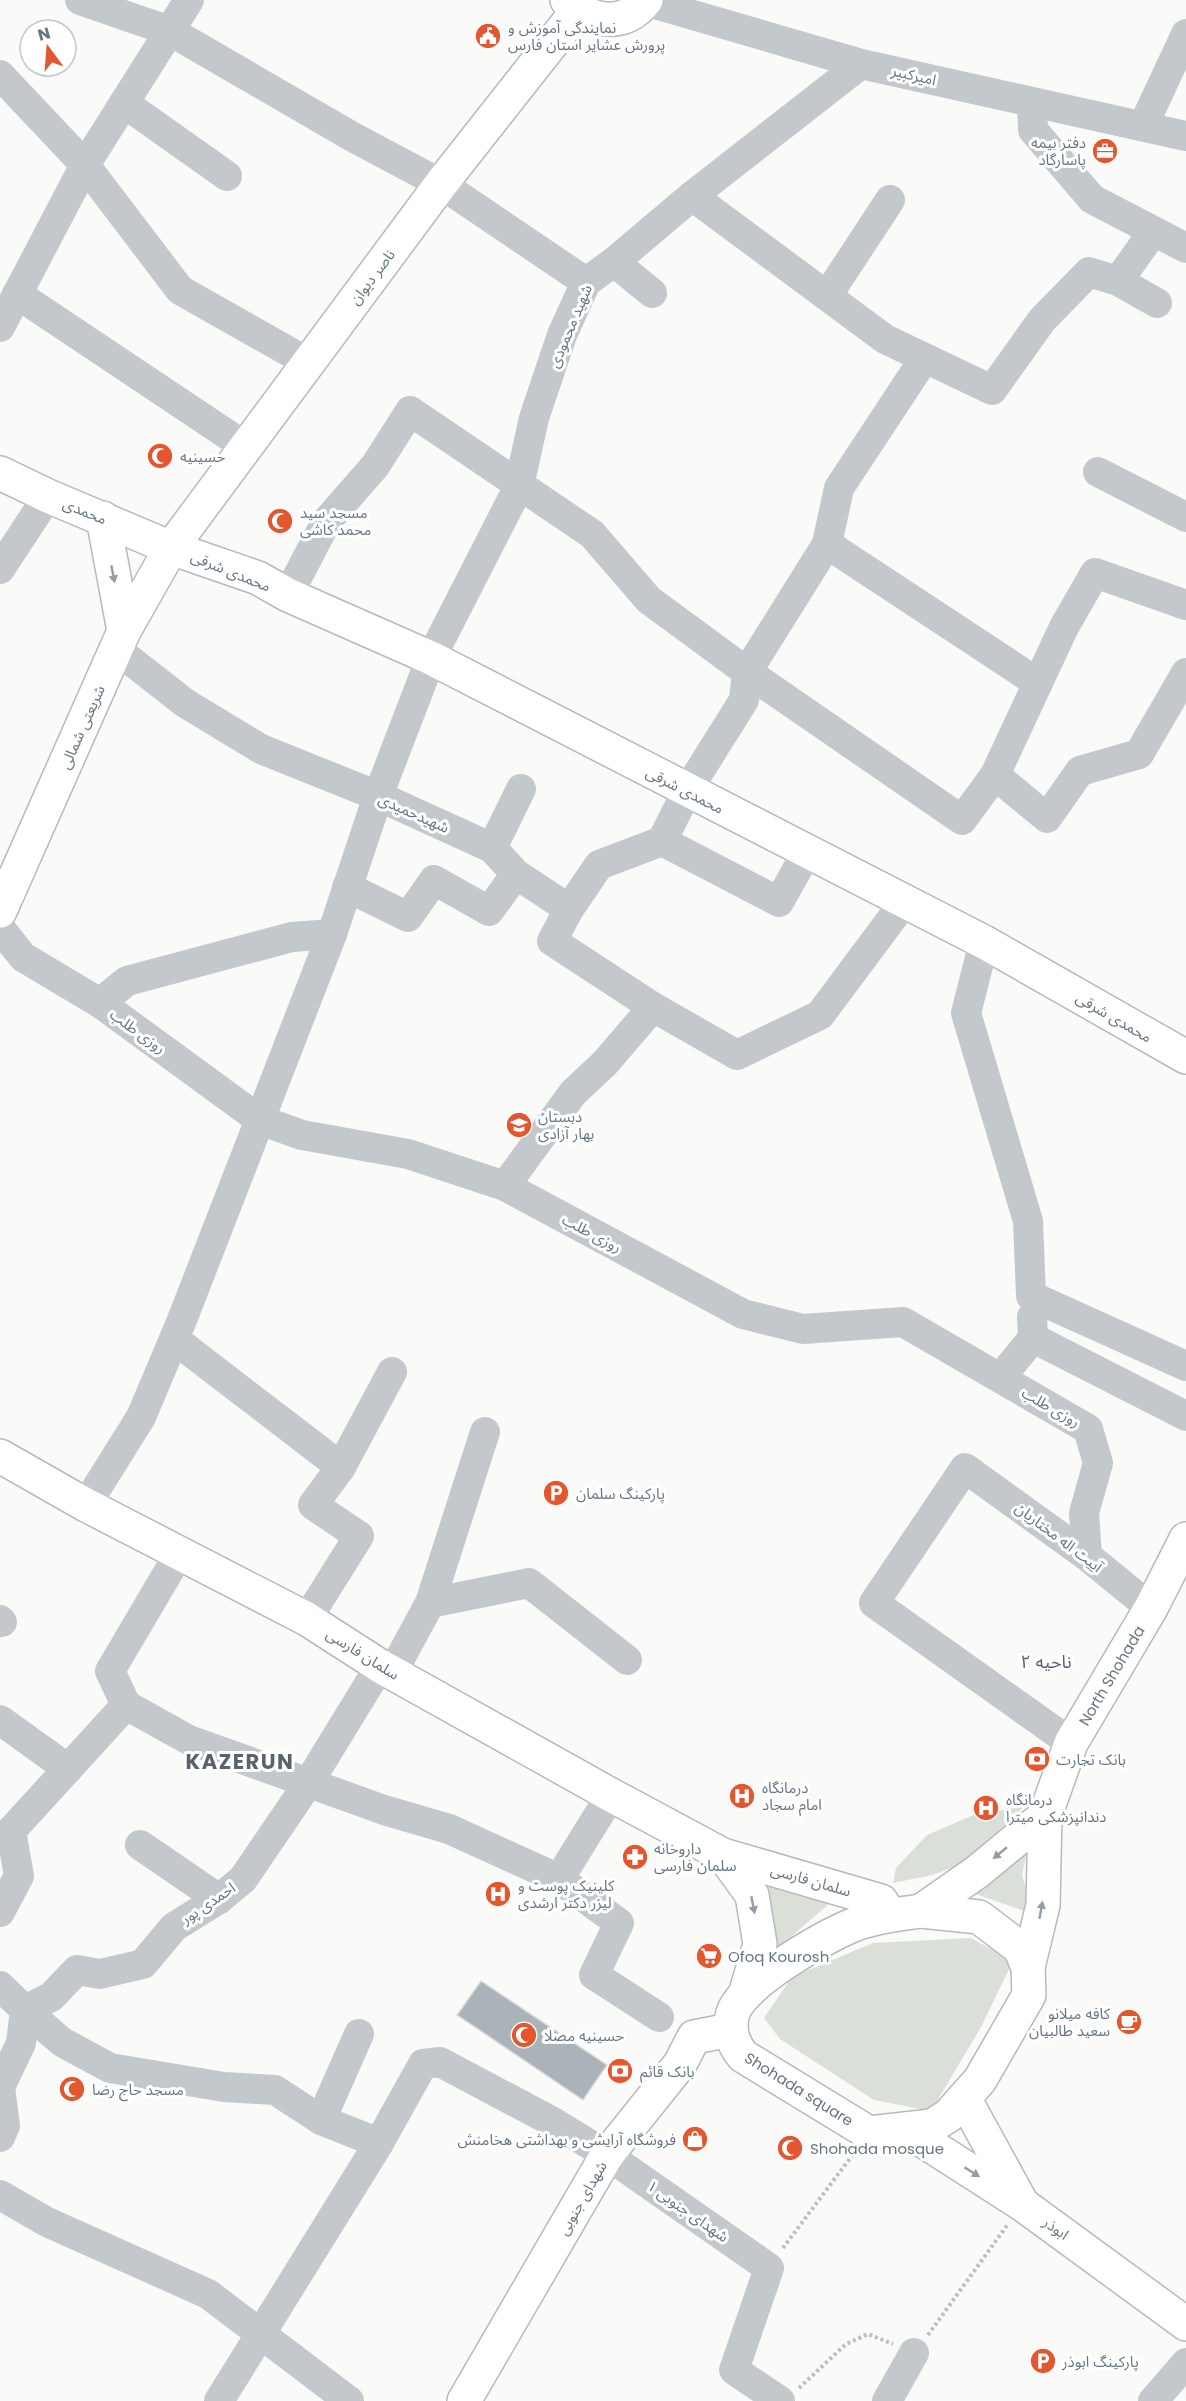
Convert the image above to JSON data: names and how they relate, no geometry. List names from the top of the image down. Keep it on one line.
{"streets":{"main road":["ناصر دیوان","محمدی","محمدی شرقی","شریعتی شمالی","سلمان فارسی","North Shohada","Shohada square","شهدای جنوبی","ابوذر"],"street":["امیرکبیر","شهید محمودی","شهیدحمیدی","روزی طلب","آییت اله مختاریان","احمدی پور","۱ شهدای جنوبی"]},"crossings":[["امیرکبیر","شهید محمودی"],["ناصر دیوان","محمدی"],["ناصر دیوان","محمدی شرقی"],["ناصر دیوان","شریعتی شمالی"],["شهید محمودی","محمدی شرقی"],["شهید محمودی","شهیدحمیدی"],["شهید محمودی","روزی طلب"],["شهید محمودی","سلمان فارسی"],["محمدی","محمدی شرقی"],["محمدی","شریعتی شمالی"],["محمدی شرقی","شریعتی شمالی"],["شریعتی شمالی","شهیدحمیدی"],["روزی طلب","آییت اله مختاریان"],["آییت اله مختاریان","North Shohada"],["سلمان فارسی","احمدی پور"],["North Shohada","Shohada square"],["Shohada square","شهدای جنوبی"],["Shohada square","ابوذر"],["شهدای جنوبی","۱ شهدای جنوبی"]],"districts":["ناحیه ۲","KAZERUN"],"places":{"public building":["نمایندگی آموزش و پرورش عشایر استان فارس"],"office":["دفتر بیمه پاسارگاد"],"mosque":["حسینیه","مسجد سید محمد کاشی","حسینیه مصلا","مسجد حاج رضا","Shohada mosque"],"school or university":["دبستان بهار آزادی"],"parking":["پارکینگ سلمان","پارکینگ ابوذر"],"bank":["بانک تجارت","بانک قائم"],"hospital":["درمانگاه امام سجاد","درمانگاه دندانپزشکی میترا","کلینیک پوست و لیزر دکتر ارشدی"],"pharmacy":["داروخانه سلمان فارسی"],"supermarket":["Ofoq Kourosh"],"cafe":["کافه میلانو سعید طالبیان"],"shop":["فروشگاه آرایشی و بهداشتی هخامنش"]},"north":"top"}
